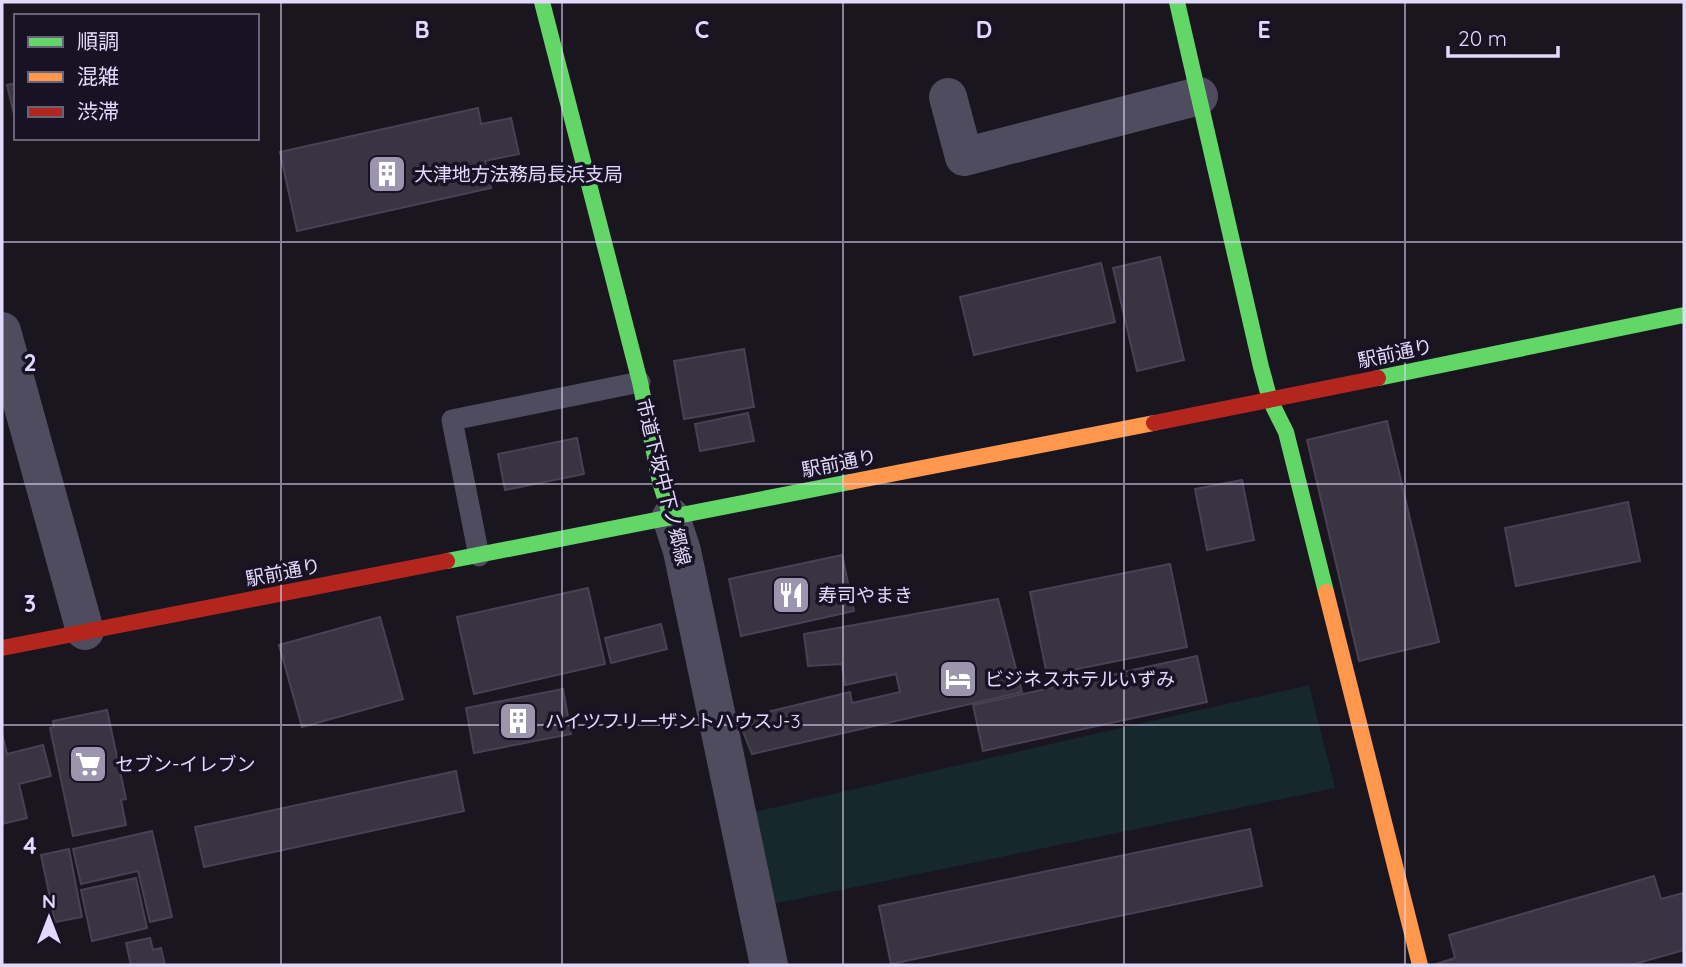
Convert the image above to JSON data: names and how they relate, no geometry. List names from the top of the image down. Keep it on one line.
{"streets":{"main road":["駅前通り","市道下坂中下ノ郷線"]},"crossings":[["駅前通り","市道下坂中下ノ郷線"]],"places":{"building":["大津地方法務局長浜支局","ハイツフリーザントハウスJ-3"],"restaurant":["寿司やまき"],"hotel":["ビジネスホテルいずみ"],"supermarket":["セブン-イレブン"]},"legend":["順調","混雑","渋滞"],"scale_bar":"20 m","north":"top","grid":{"columns":["B","C","D","E"],"rows":["2","3","4"]}}
